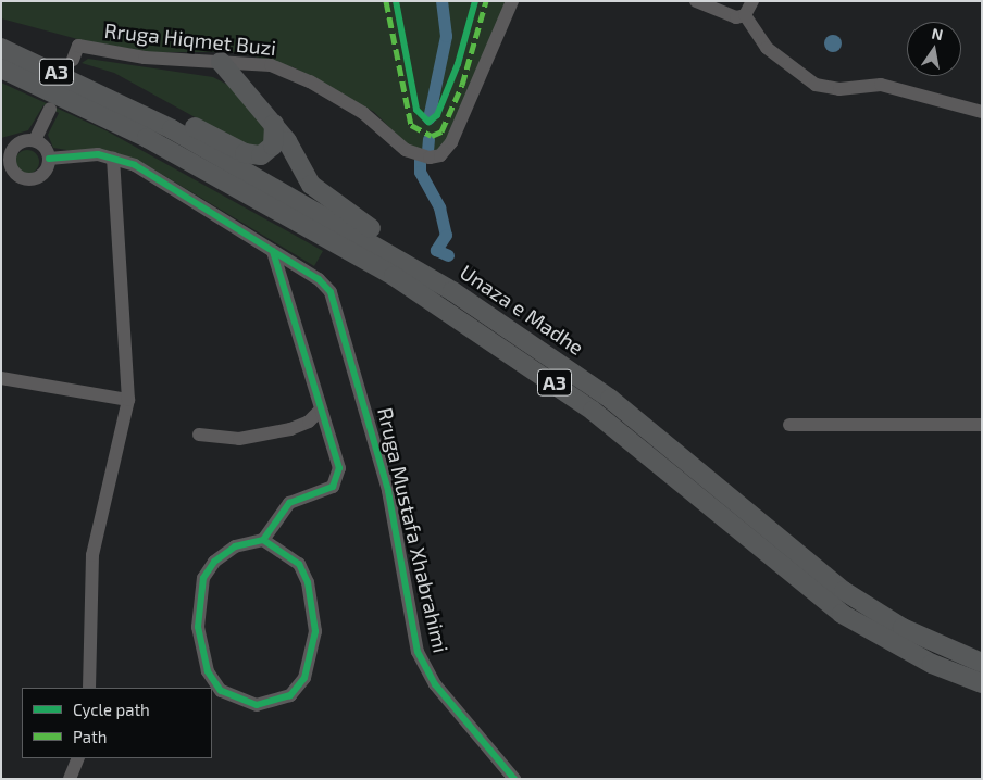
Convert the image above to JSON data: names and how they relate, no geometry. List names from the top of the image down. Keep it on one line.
{"streets":{"highway":["A3","Unaza e Madhe"],"street":["Rruga Hiqmet Buzi","Rruga Mustafa Xhabrahimi"]},"legend":["Cycle path","Path"],"north":"top"}
